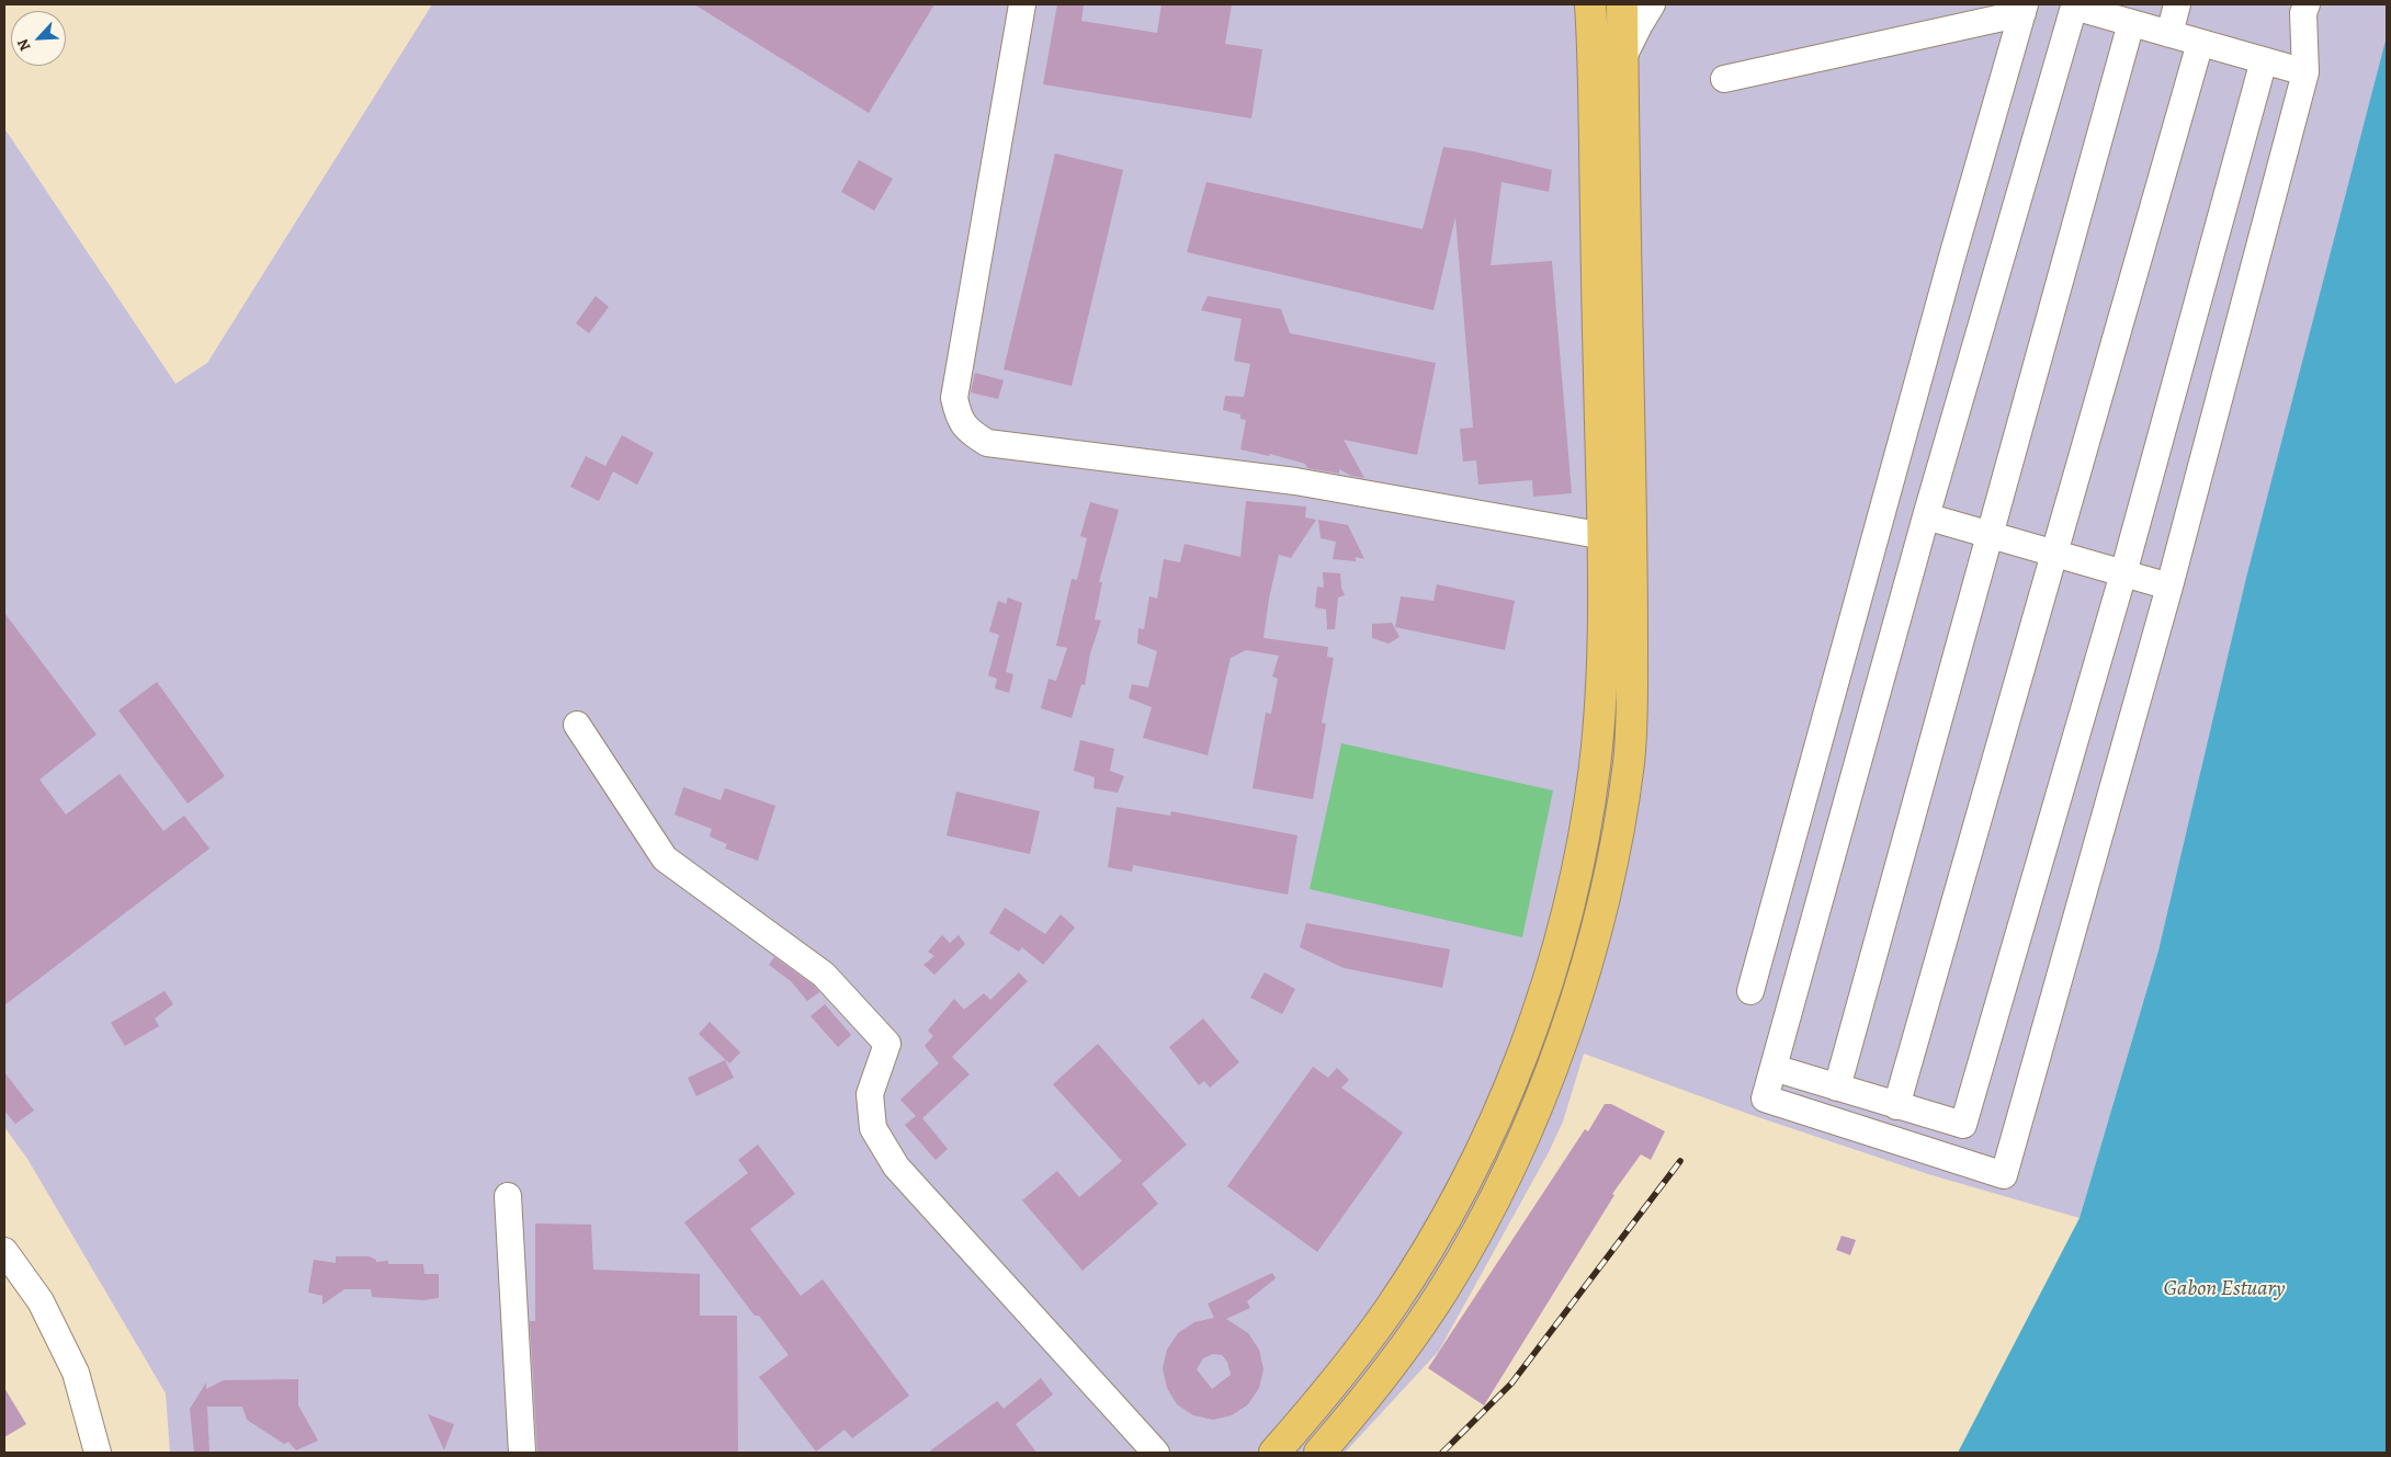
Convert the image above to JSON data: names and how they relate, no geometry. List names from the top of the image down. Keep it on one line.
{"water":["Gabon Estuary"],"north":"bottom left"}
